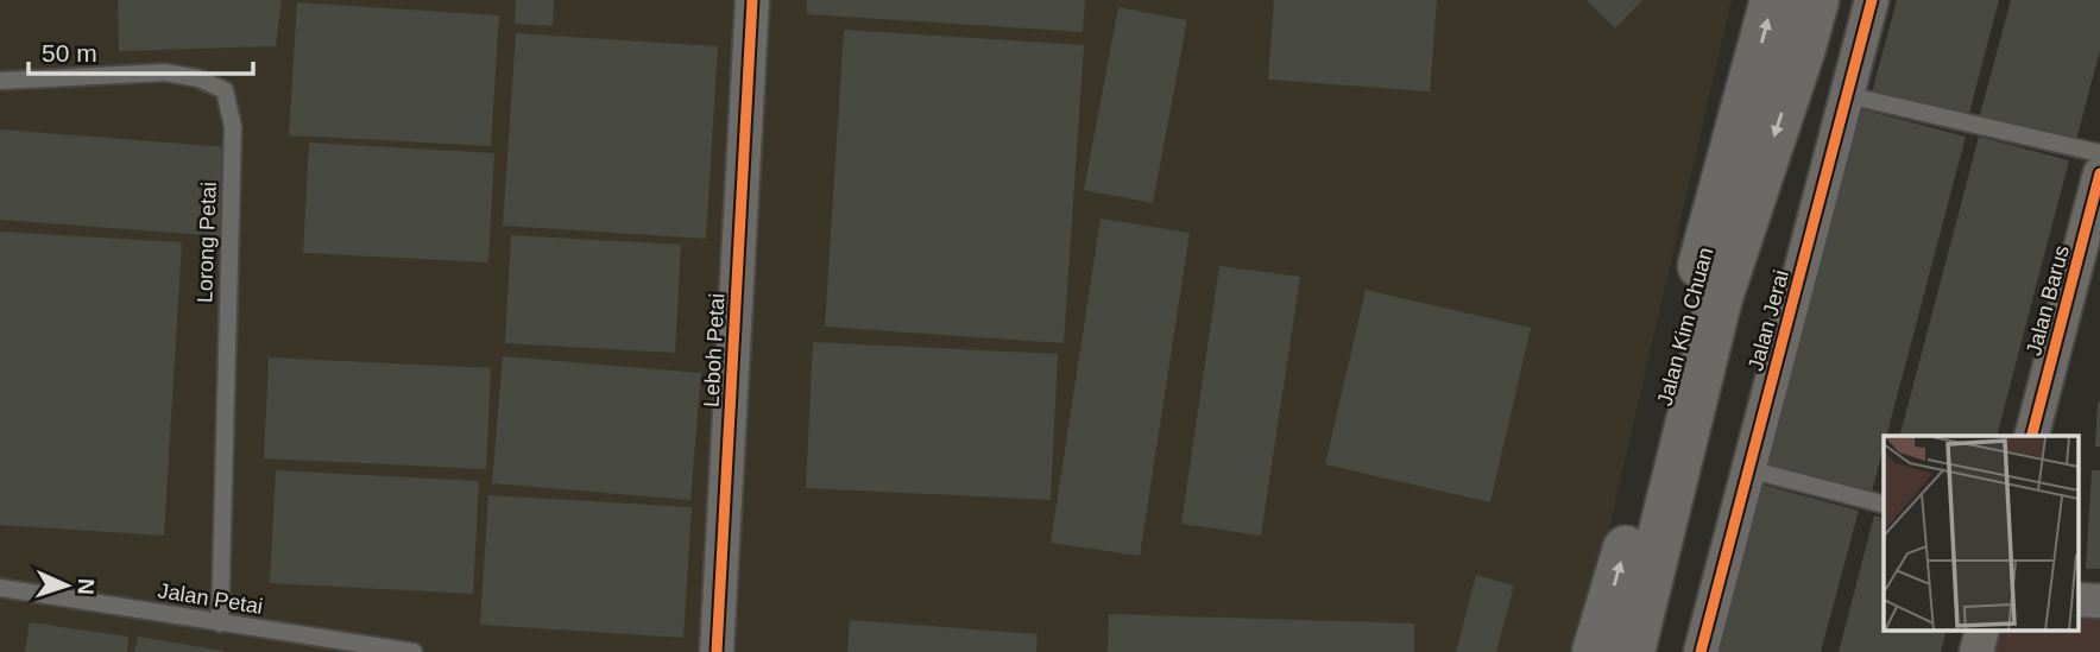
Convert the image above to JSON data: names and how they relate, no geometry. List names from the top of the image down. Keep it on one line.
{"streets":{"main road":["Jalan Kim Chuan"],"street":["Jalan Barus","Jalan Jerai","Leboh Petai"],"lane":["Lorong Petai","Jalan Petai"]},"crossings":[["Lorong Petai","Jalan Petai"]],"scale_bar":"50 m","north":"right"}
